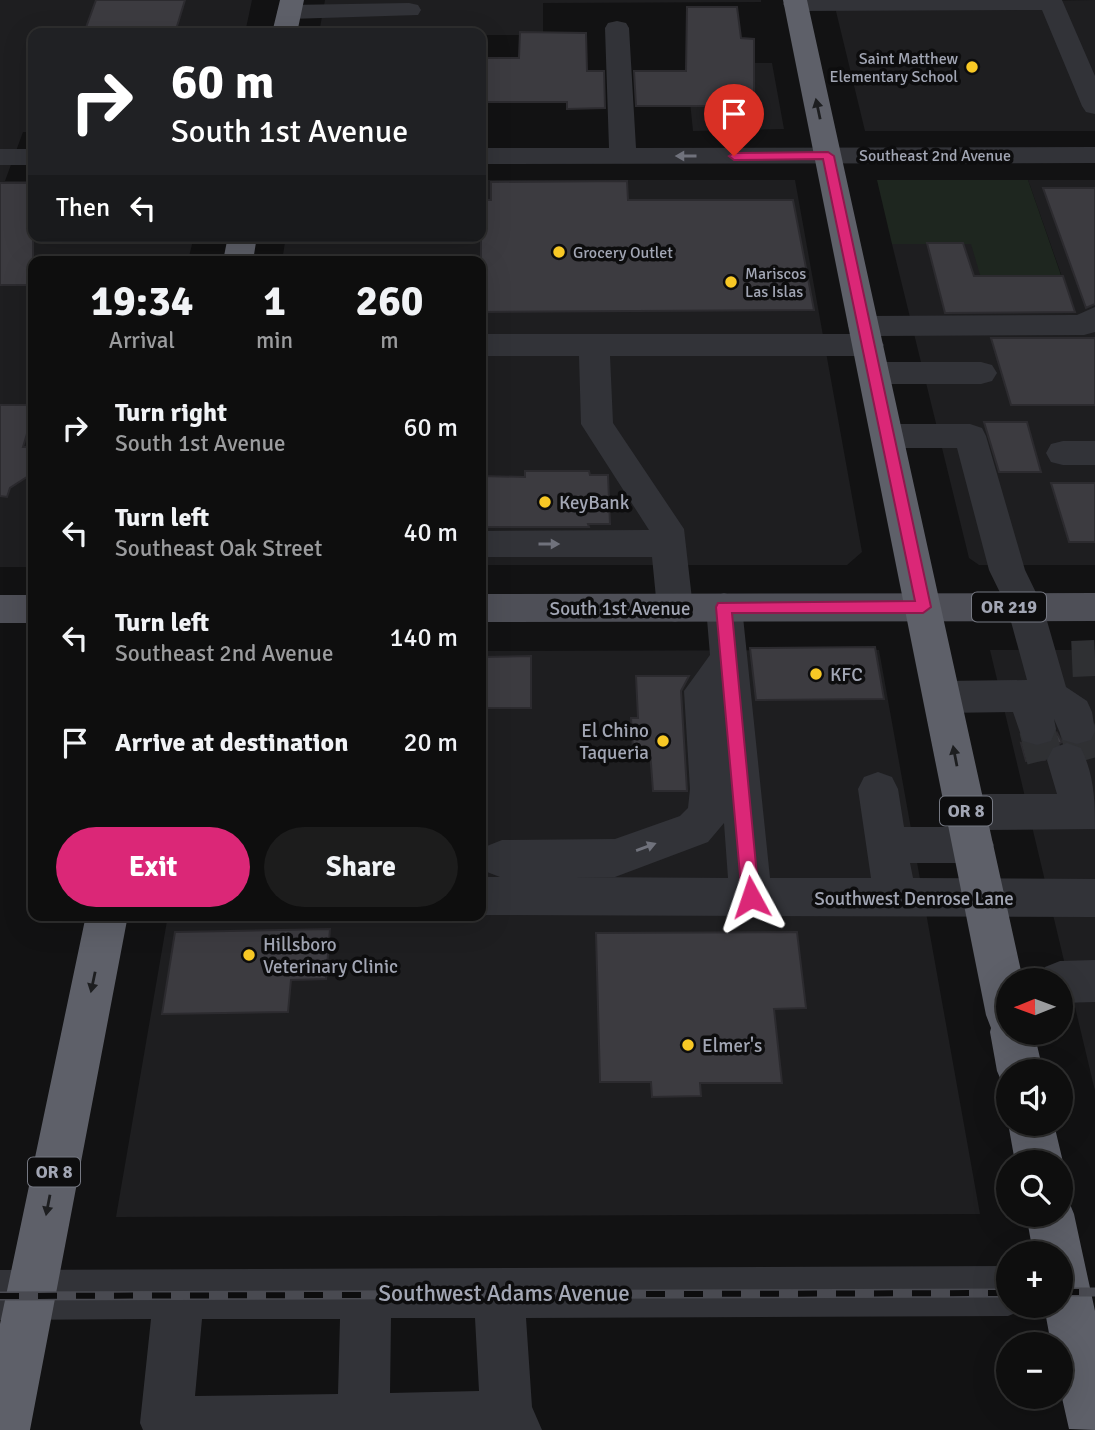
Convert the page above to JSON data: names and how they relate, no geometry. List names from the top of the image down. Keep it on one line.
{"streets":{"highway":["OR 8"],"main road":["OR 219","South 1st Avenue"],"street":["Southeast 2nd Avenue","Southwest Denrose Lane","Southwest Adams Avenue"]},"crossings":[["Southeast 2nd Avenue","OR 8"],["South 1st Avenue","OR 8"],["OR 8","Southwest Denrose Lane"],["OR 8","Southwest Adams Avenue"]],"places":["Saint Matthew Elementary School","Grocery Outlet","Mariscos Las Islas","KeyBank","KFC","El Chino Taqueria","Hillsboro Veterinary Clinic","Elmer's"],"north":"left","page":{"turn":["60 m","South 1st Avenue"],"then":"Then","eta":["19:34","Arrival","1","min","260","m"],"list":[{"name":"Turn right","note":"South 1st Avenue","value":"60 m"},{"name":"Turn left","note":"Southeast Oak Street","value":"40 m"},{"name":"Turn left","note":"Southeast 2nd Avenue","value":"140 m"},{"name":"Arrive at destination","value":"20 m"}],"buttons":["Exit","Share"],"map_buttons":["+","−"]}}
